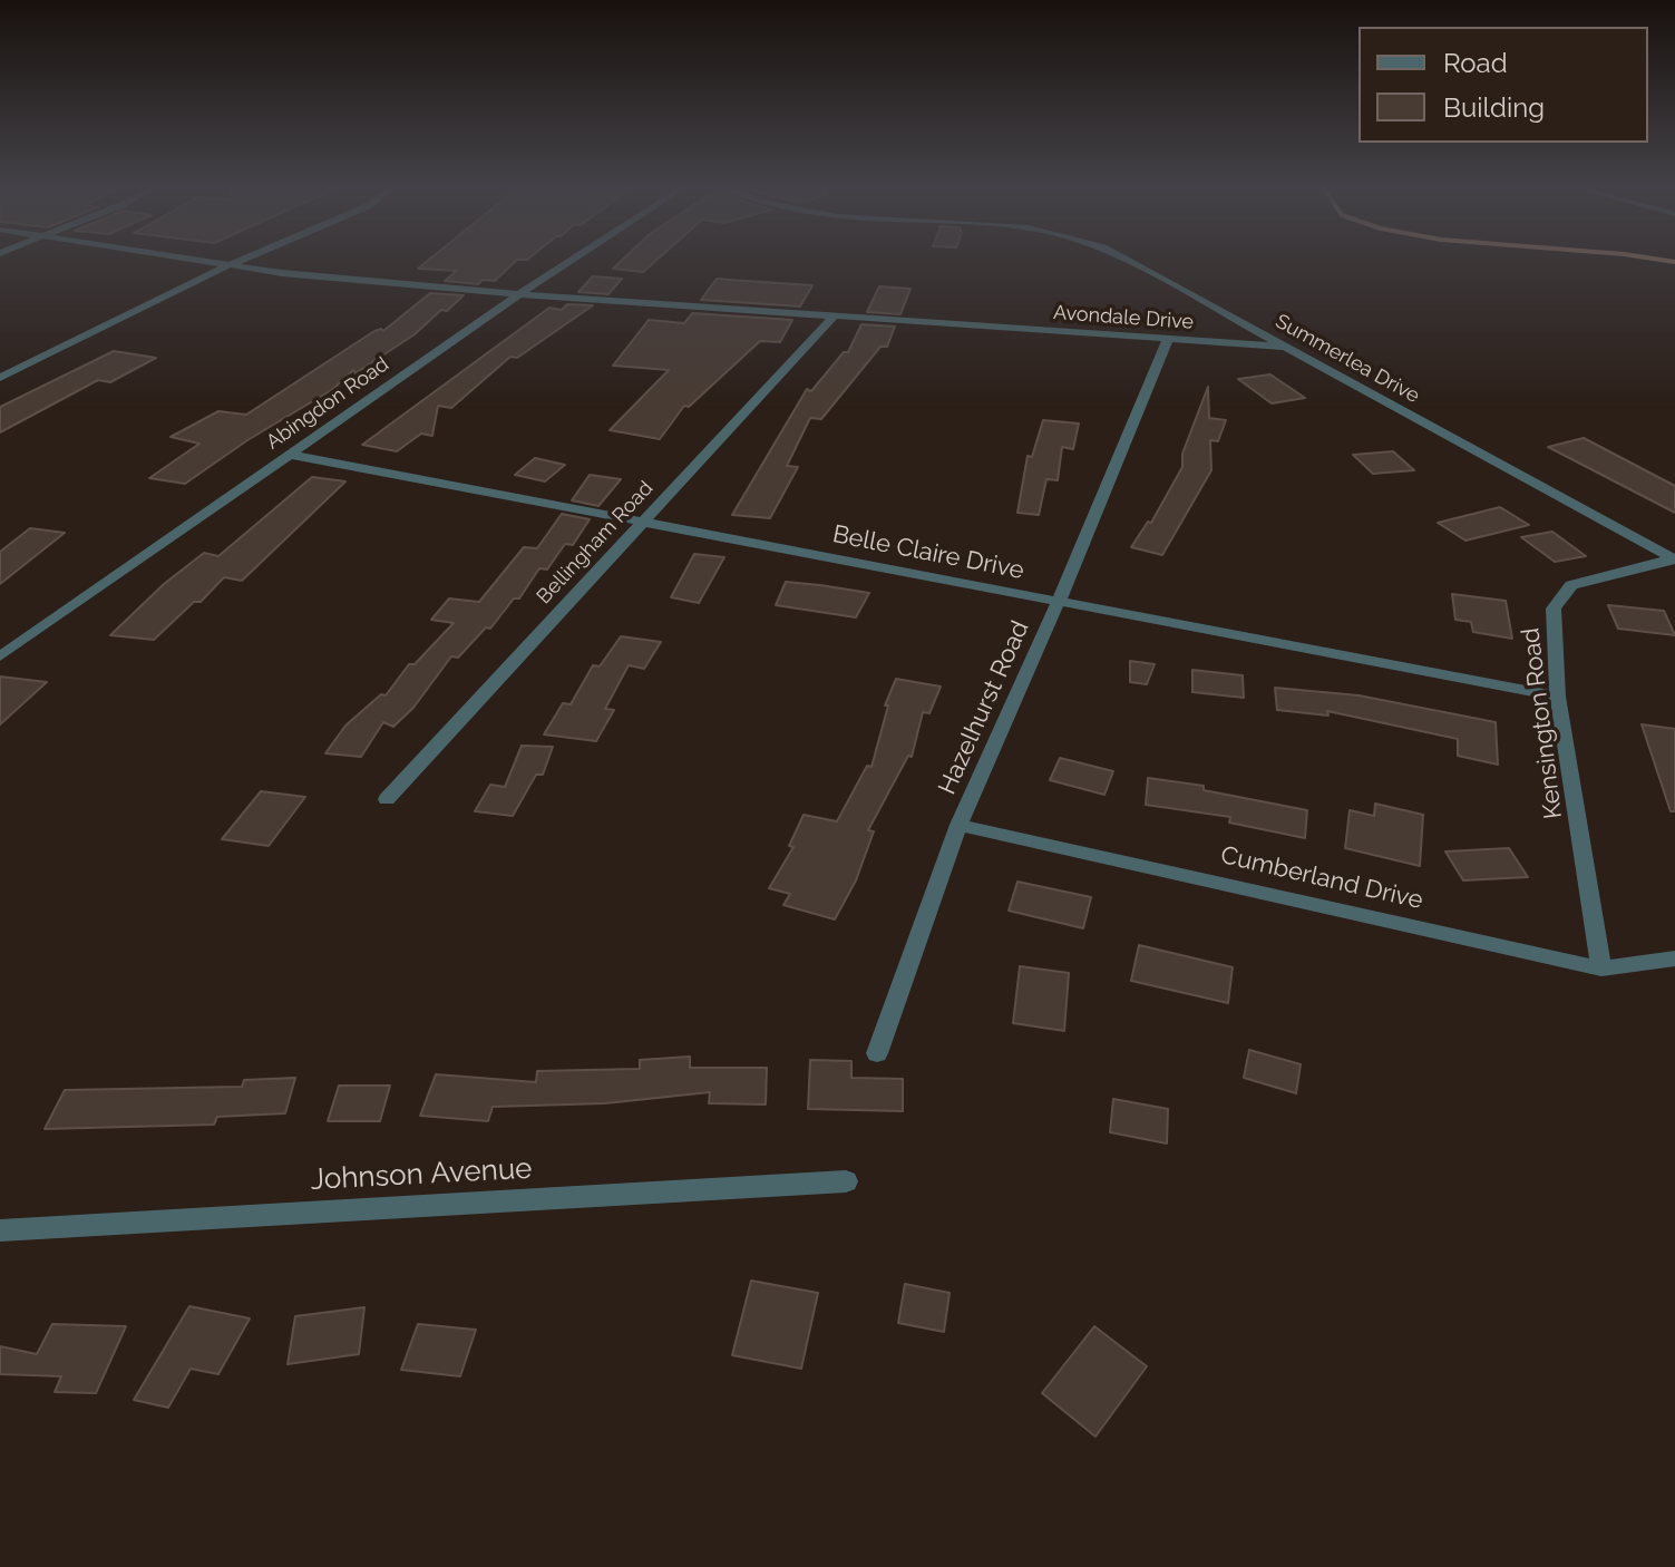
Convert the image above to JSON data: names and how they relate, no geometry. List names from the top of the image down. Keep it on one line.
{"streets":{"street":["Avondale Drive","Summerlea Drive","Abingdon Road","Bellingham Road","Belle Claire Drive","Hazelhurst Road","Kensington Road","Cumberland Drive","Johnson Avenue"]},"crossings":[["Avondale Drive","Summerlea Drive"],["Avondale Drive","Abingdon Road"],["Avondale Drive","Bellingham Road"],["Avondale Drive","Hazelhurst Road"],["Summerlea Drive","Kensington Road"],["Abingdon Road","Belle Claire Drive"],["Bellingham Road","Belle Claire Drive"],["Belle Claire Drive","Hazelhurst Road"],["Belle Claire Drive","Kensington Road"],["Hazelhurst Road","Cumberland Drive"],["Kensington Road","Cumberland Drive"]],"legend":["Road","Building"]}
